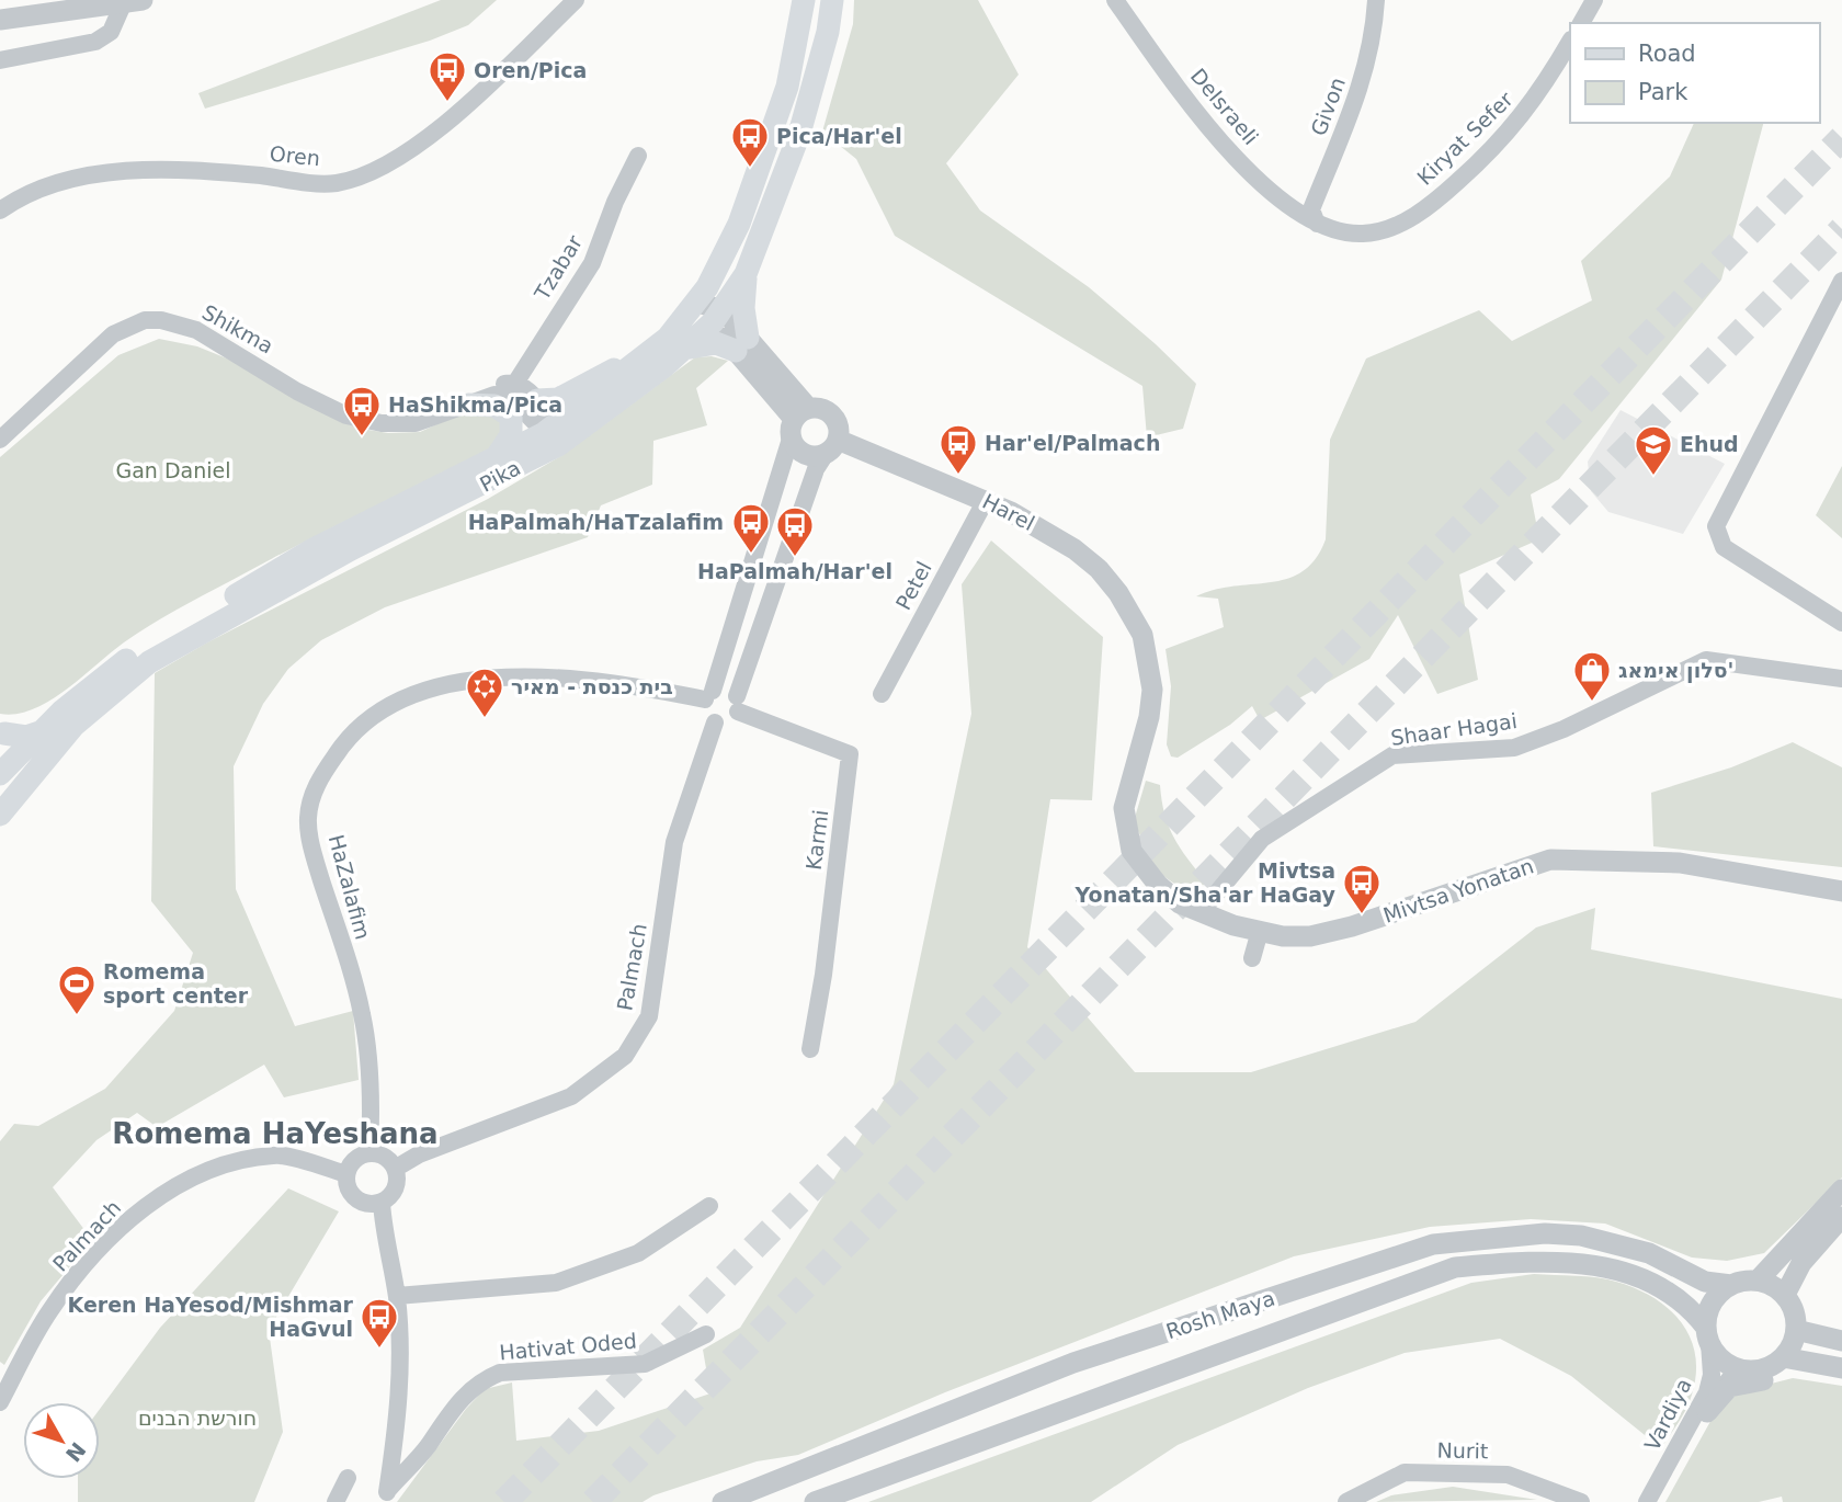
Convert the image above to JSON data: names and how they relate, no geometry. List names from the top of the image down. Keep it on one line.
{"streets":{"main road":["Pika"],"street":["DeIsraeli","Givon","Kiryat Sefer","Oren","Tzabar","Shikma","Harel","Petel","Shaar Hagai","Karmi","HaZalafim","Mivtsa Yonatan","Palmach","Rosh Maya","Hativat Oded","Vardiya","Nurit"]},"crossings":[["DeIsraeli","Givon"],["DeIsraeli","Kiryat Sefer"],["Givon","Kiryat Sefer"],["Tzabar","Shikma"],["Harel","Petel"],["Harel","Mivtsa Yonatan"],["Shaar Hagai","Mivtsa Yonatan"],["Karmi","HaZalafim"],["Karmi","Palmach"],["HaZalafim","Palmach"],["Rosh Maya","Vardiya"]],"districts":["Romema HaYeshana"],"parks":["Gan Daniel","חורשת הבנים"],"places":{"bus stop":["Oren/Pica","Pica/Har'el","HaShikma/Pica","Har'el/Palmach","HaPalmah/HaTzalafim","HaPalmah/Har'el","Mivtsa Yonatan/Sha'ar HaGay","Keren HaYesod/Mishmar HaGvul"],"school or university":["Ehud"],"shop":["סלון אימאג'"],"synagogue":["בית כנסת - מאיר"],"sports":["Romema sport center"]},"legend":["Road","Park"],"north":"bottom right"}
